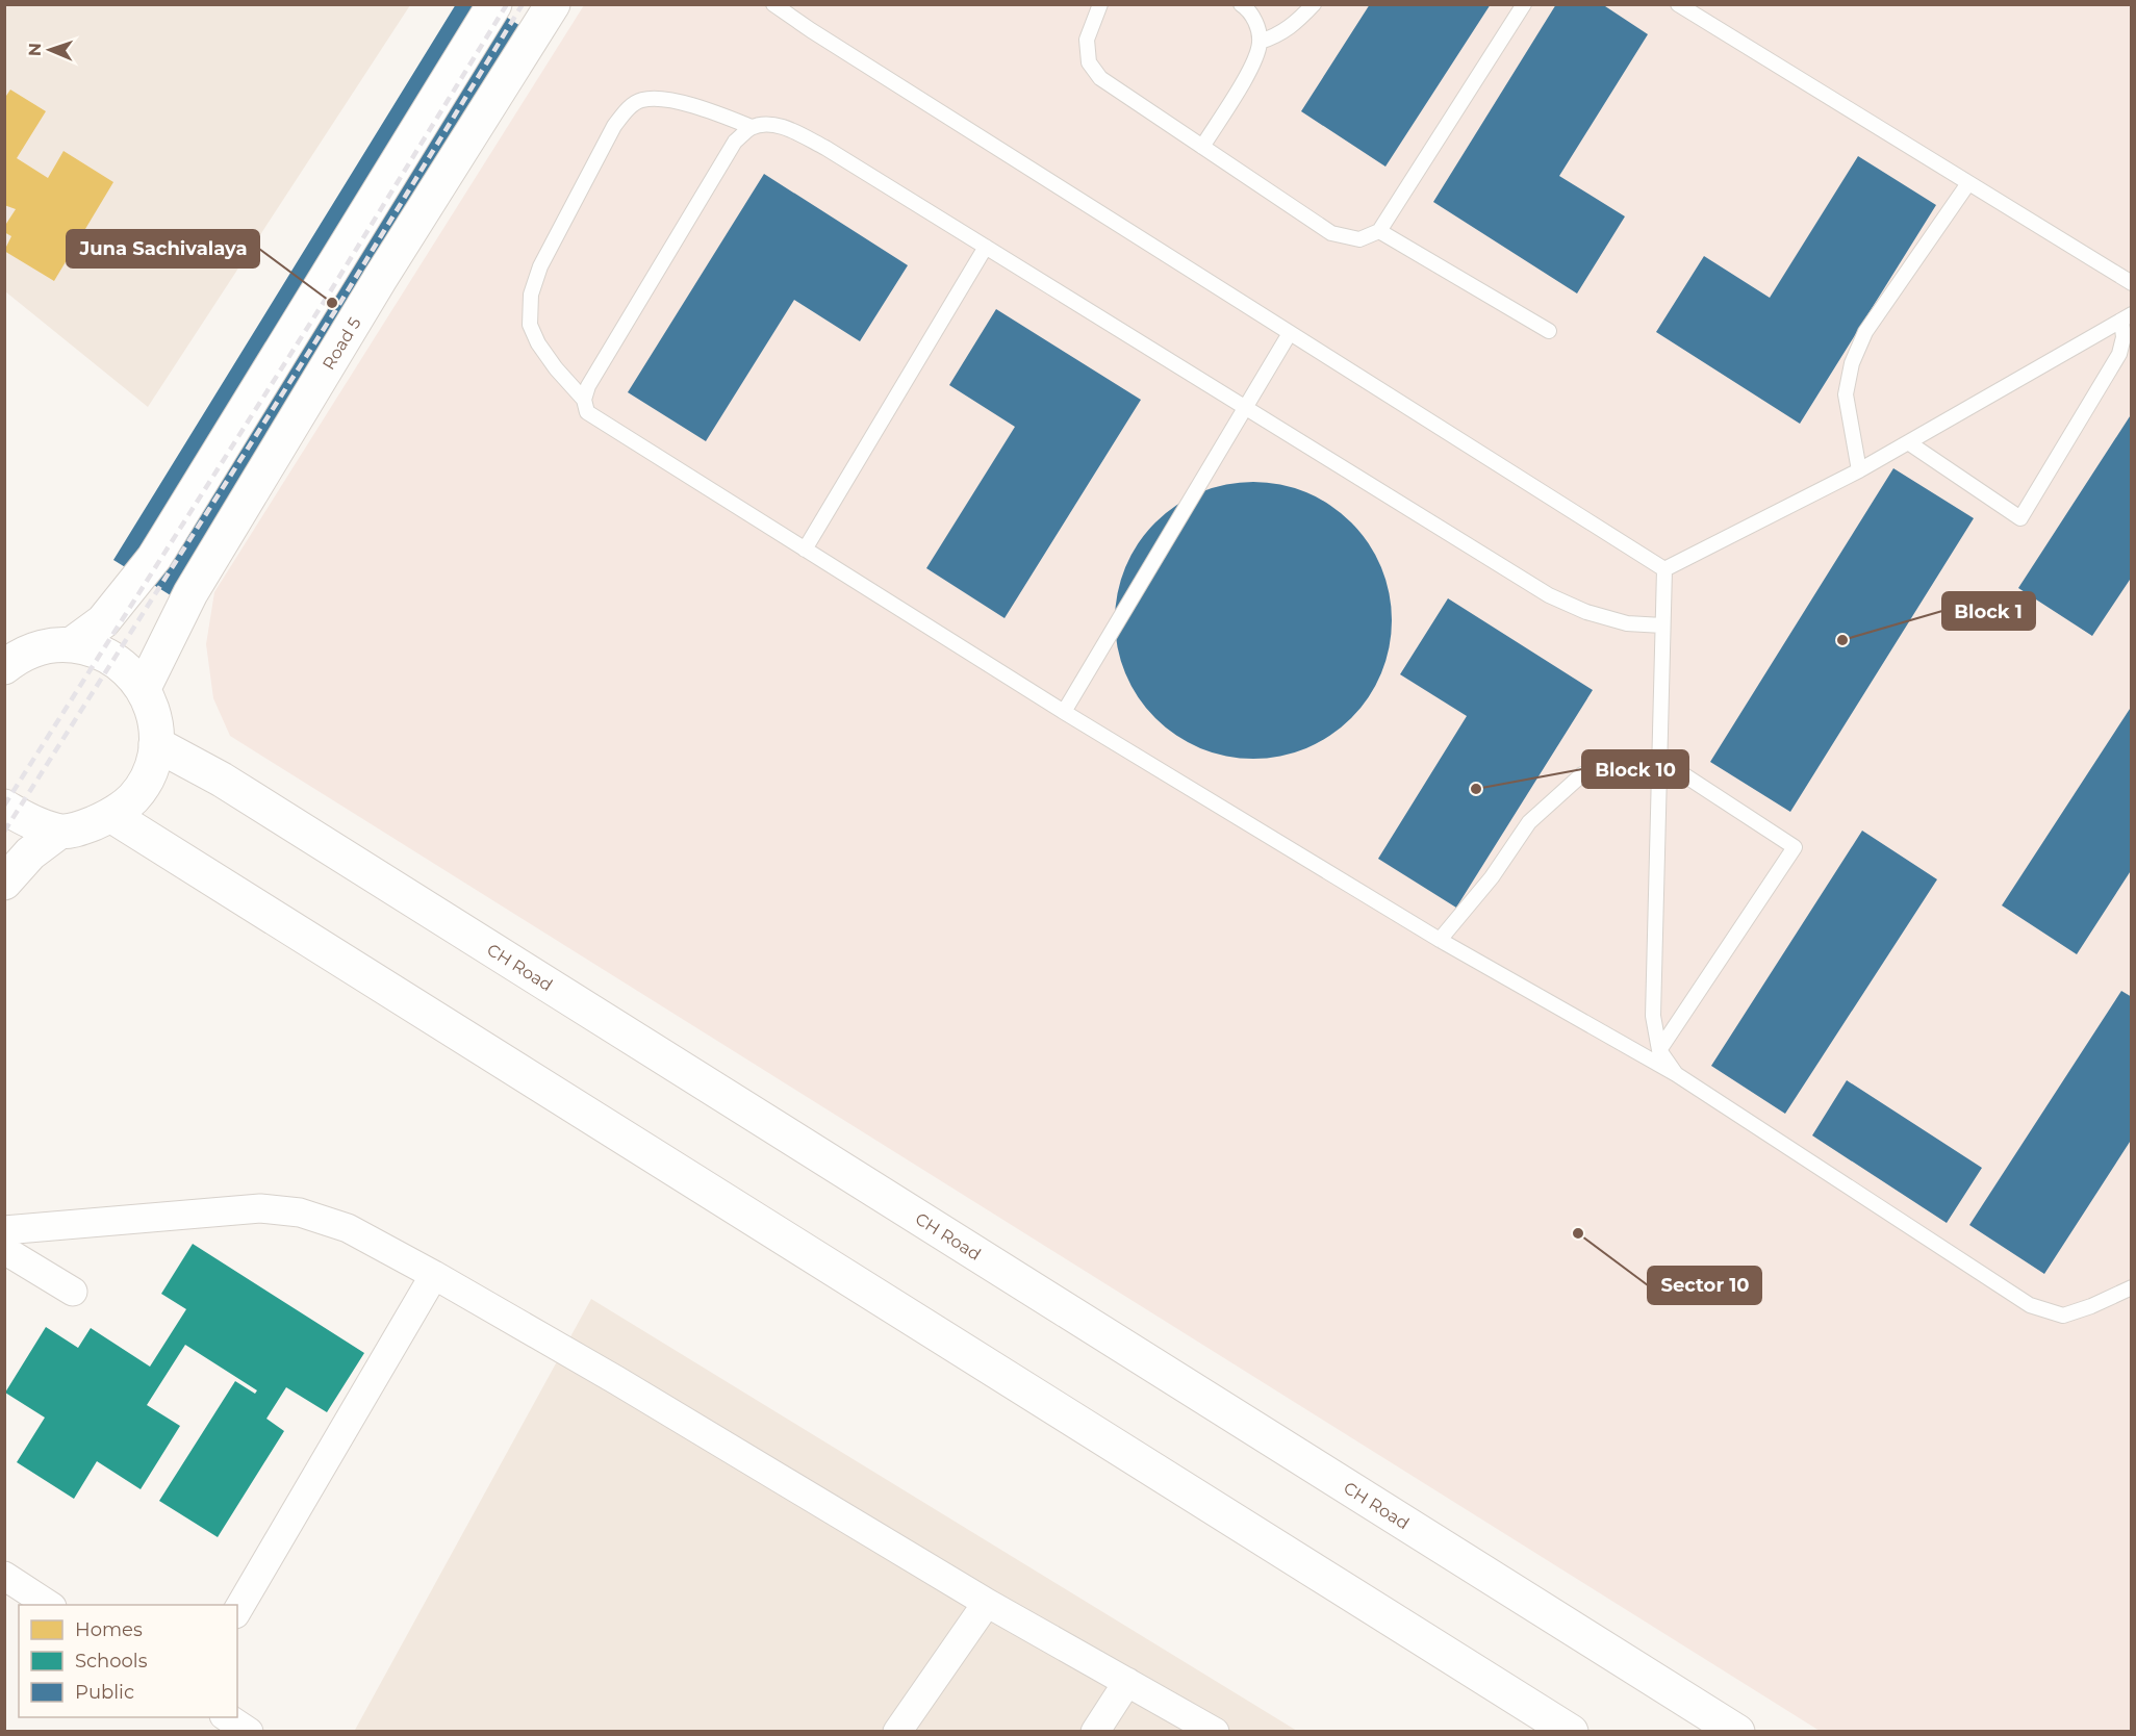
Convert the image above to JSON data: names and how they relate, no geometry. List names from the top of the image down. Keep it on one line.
{"streets":{"street":["Road 5","CH Road"]},"places":["Juna Sachivalaya","Block 1","Block 10","Sector 10"],"legend":["Homes","Schools","Public"],"north":"left"}
